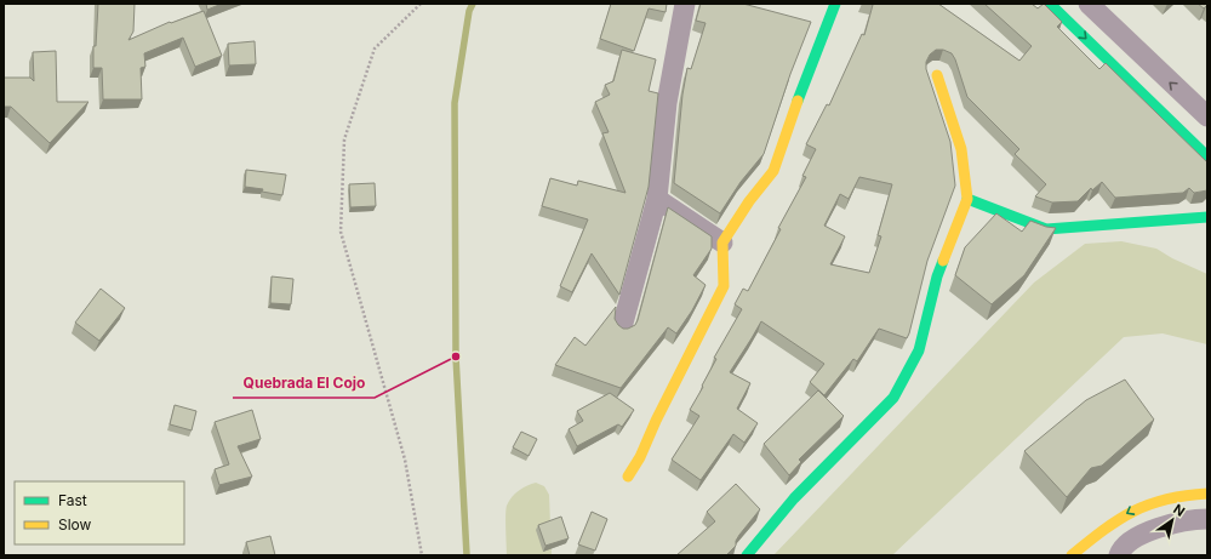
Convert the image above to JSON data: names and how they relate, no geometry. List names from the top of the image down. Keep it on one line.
{"places":["Quebrada El Cojo"],"legend":["Fast","Slow"],"north":"top right"}
